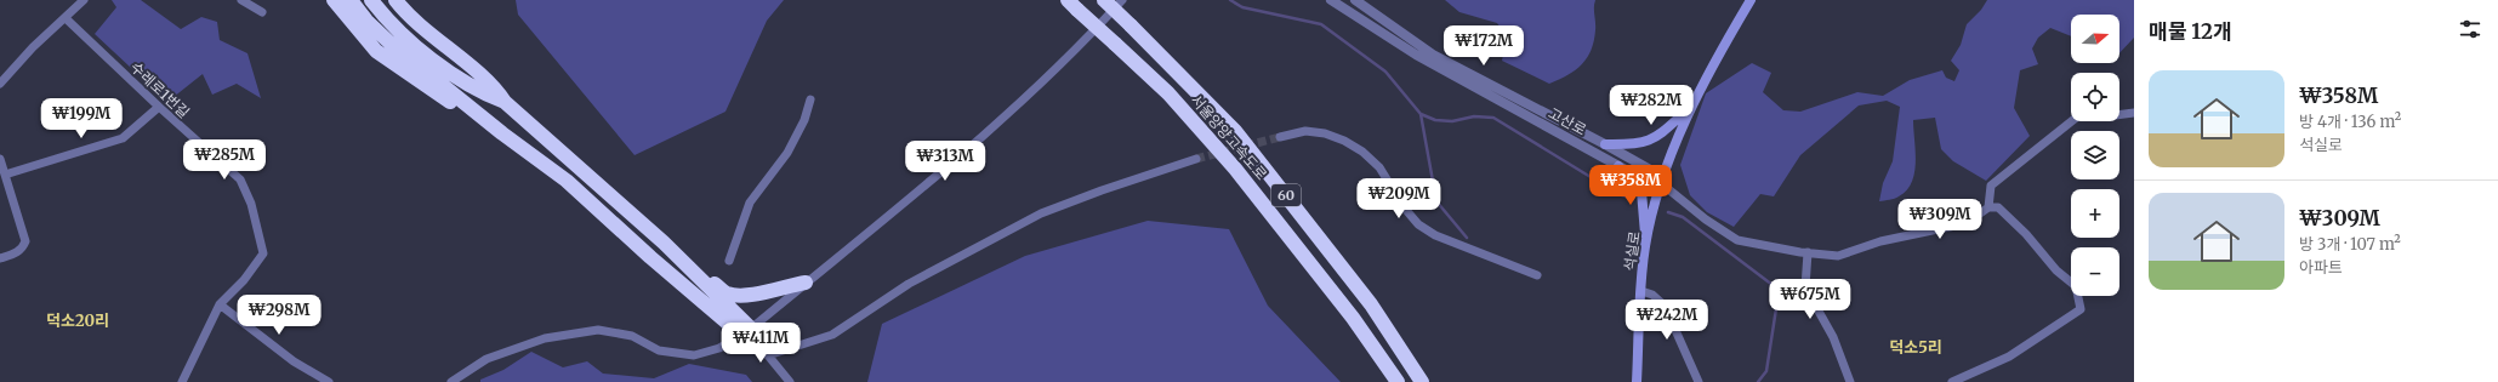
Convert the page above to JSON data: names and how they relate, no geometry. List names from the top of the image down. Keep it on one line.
{"streets":{"highway":["서울양양고속도로","60"],"main road":["석실로"],"street":["수레로1번길","고산로"]},"crossings":[["고산로","석실로"]],"districts":["덕소20리","덕소5리"],"north":"right","page":{"heading":"매물 12개","map_buttons":["+","−"],"price":["₩172M","₩282M","₩199M","₩285M","₩313M","₩358M","₩209M","₩309M","₩675M","₩298M","₩242M","₩411M"],"list":[{"name":"₩358M","note":"방 4개 · 136 m² · 석실로"},{"name":"₩309M","note":"방 3개 · 107 m² · 아파트"}]}}
